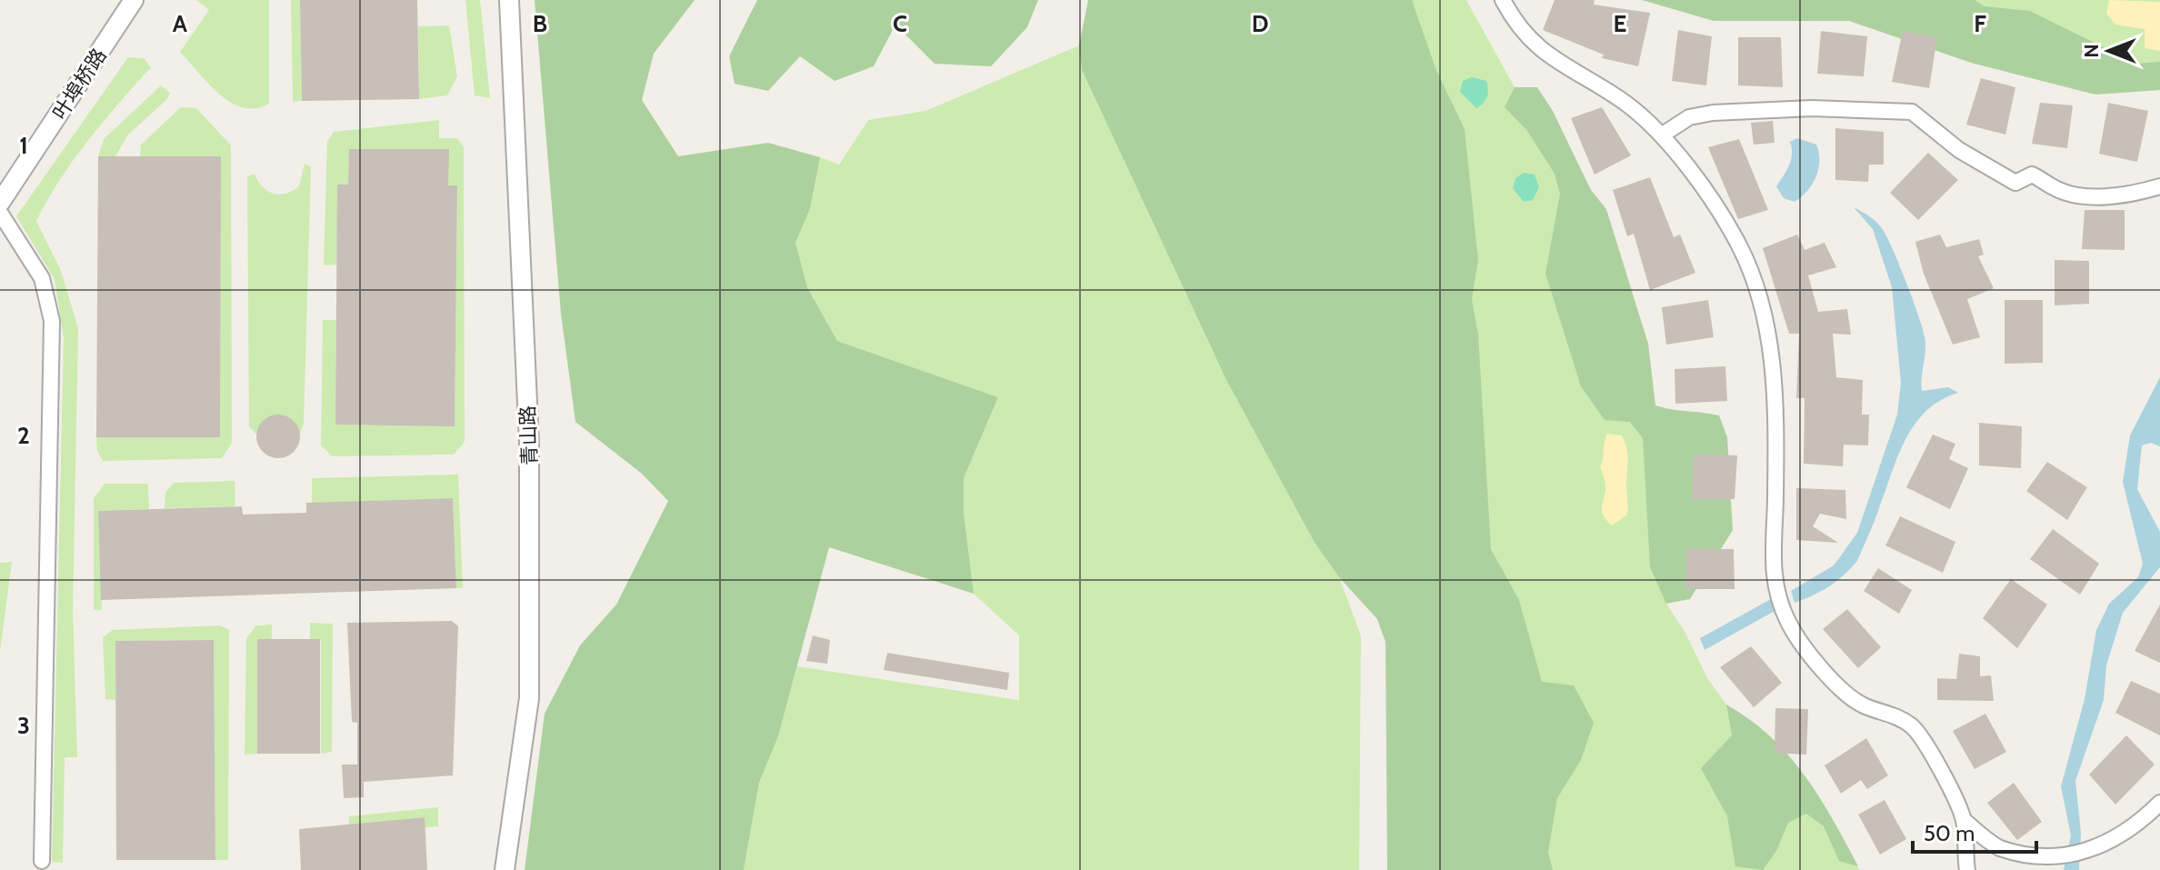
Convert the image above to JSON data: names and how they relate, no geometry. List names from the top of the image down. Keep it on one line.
{"streets":{"street":["叶埠桥路","青山路"]},"scale_bar":"50 m","north":"left","grid":{"columns":["A","B","C","D","E","F"],"rows":["1","2","3"]}}
